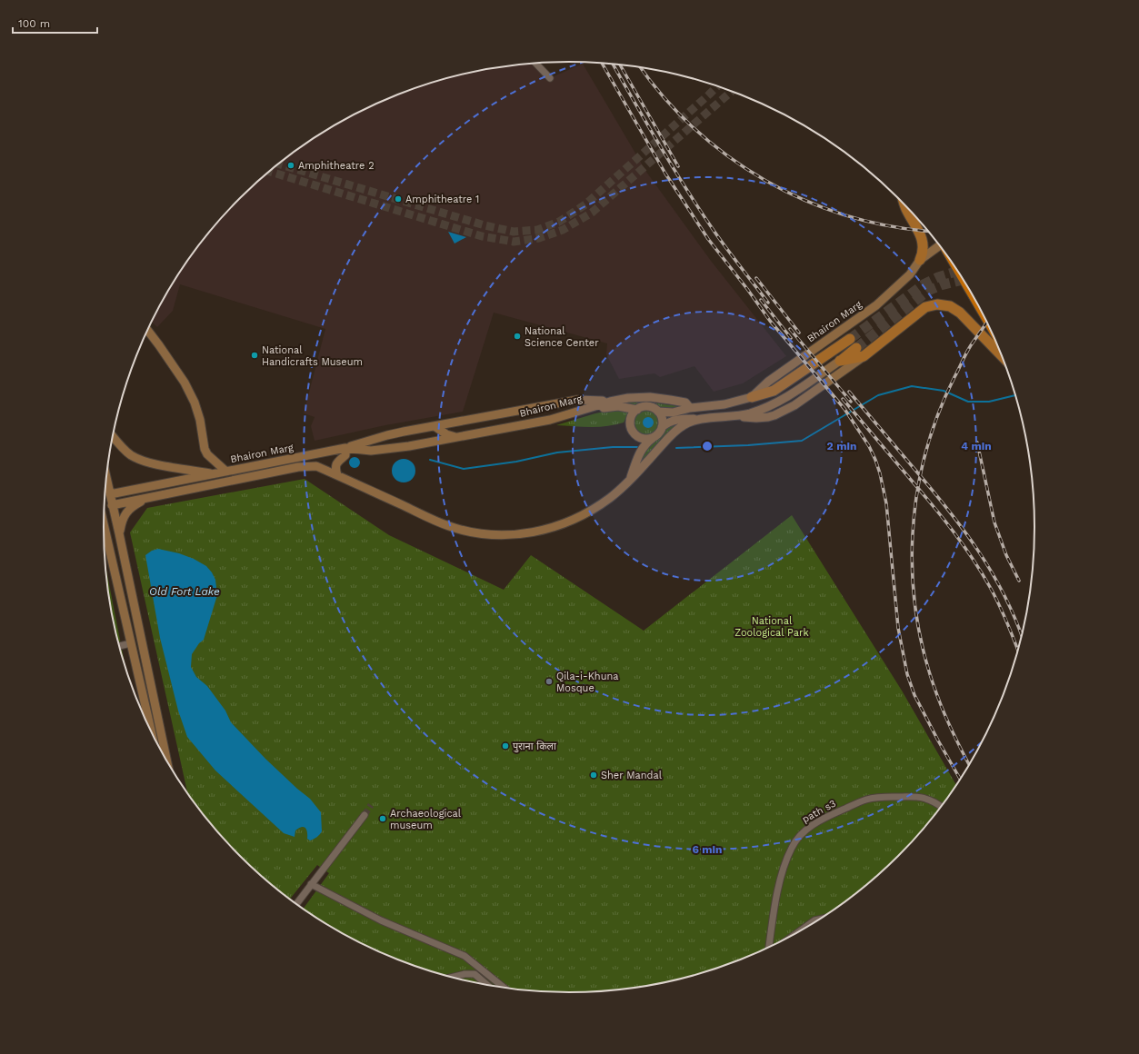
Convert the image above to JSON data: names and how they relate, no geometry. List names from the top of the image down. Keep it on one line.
{"streets":{"main road":["Bhairon Marg"],"street":["path s3"]},"water":["Old Fort Lake"],"parks":["National Zoological Park"],"places":["Amphitheatre 2","Amphitheatre 1","National Science Center","National Handicrafts Museum","Qila-i-Khuna Mosque","पुराना किला","Sher Mandal","Archaeological museum"],"scale_bar":"100 m","rings":["2 min","4 min","6 min"]}
